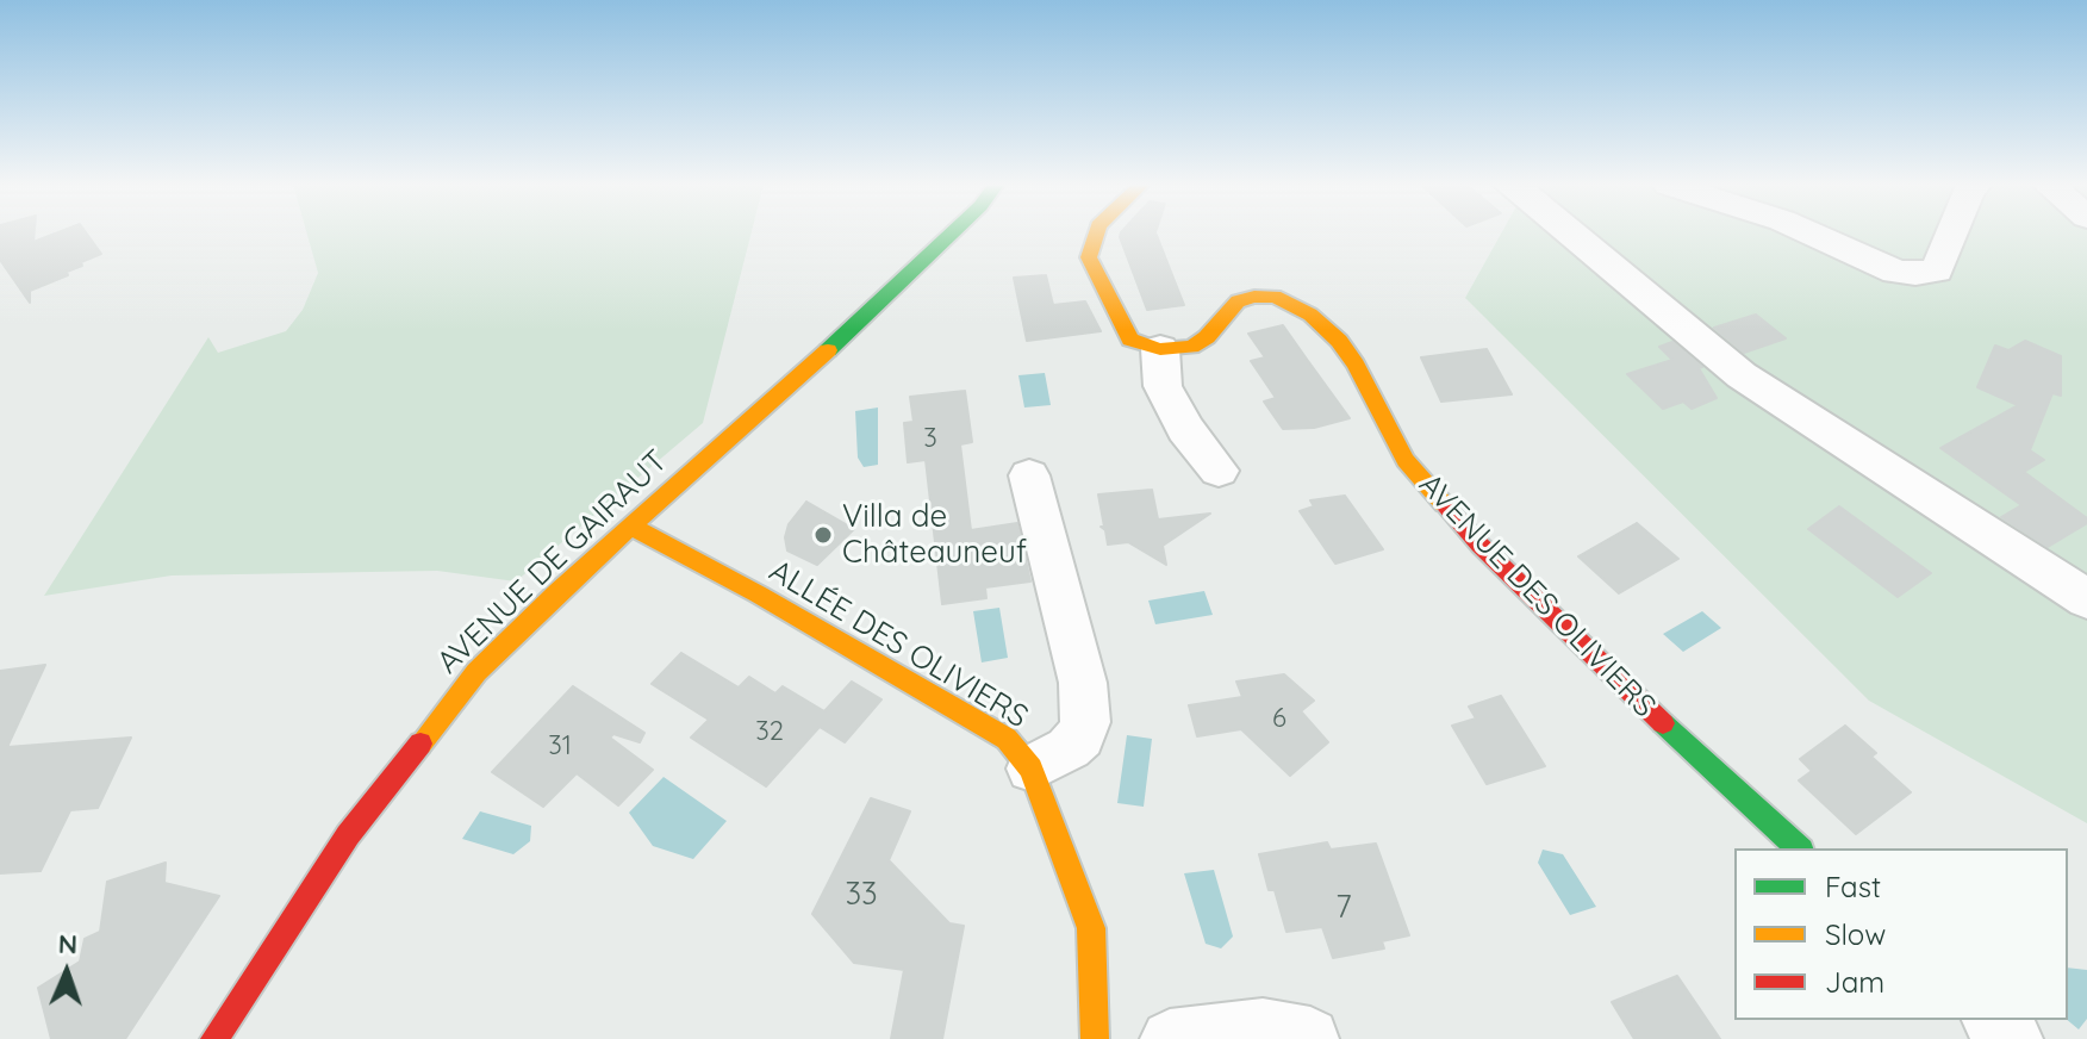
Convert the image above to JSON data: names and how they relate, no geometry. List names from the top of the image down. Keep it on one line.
{"streets":{"street":["AVENUE DE GAIRAUT","AVENUE DES OLIVIERS","ALLÉE DES OLIVIERS"]},"crossings":[["AVENUE DE GAIRAUT","ALLÉE DES OLIVIERS"]],"places":["Villa de Châteauneuf"],"house_numbers":["3","6","32","31","33","7"],"legend":["Fast","Slow","Jam"],"north":"top"}
